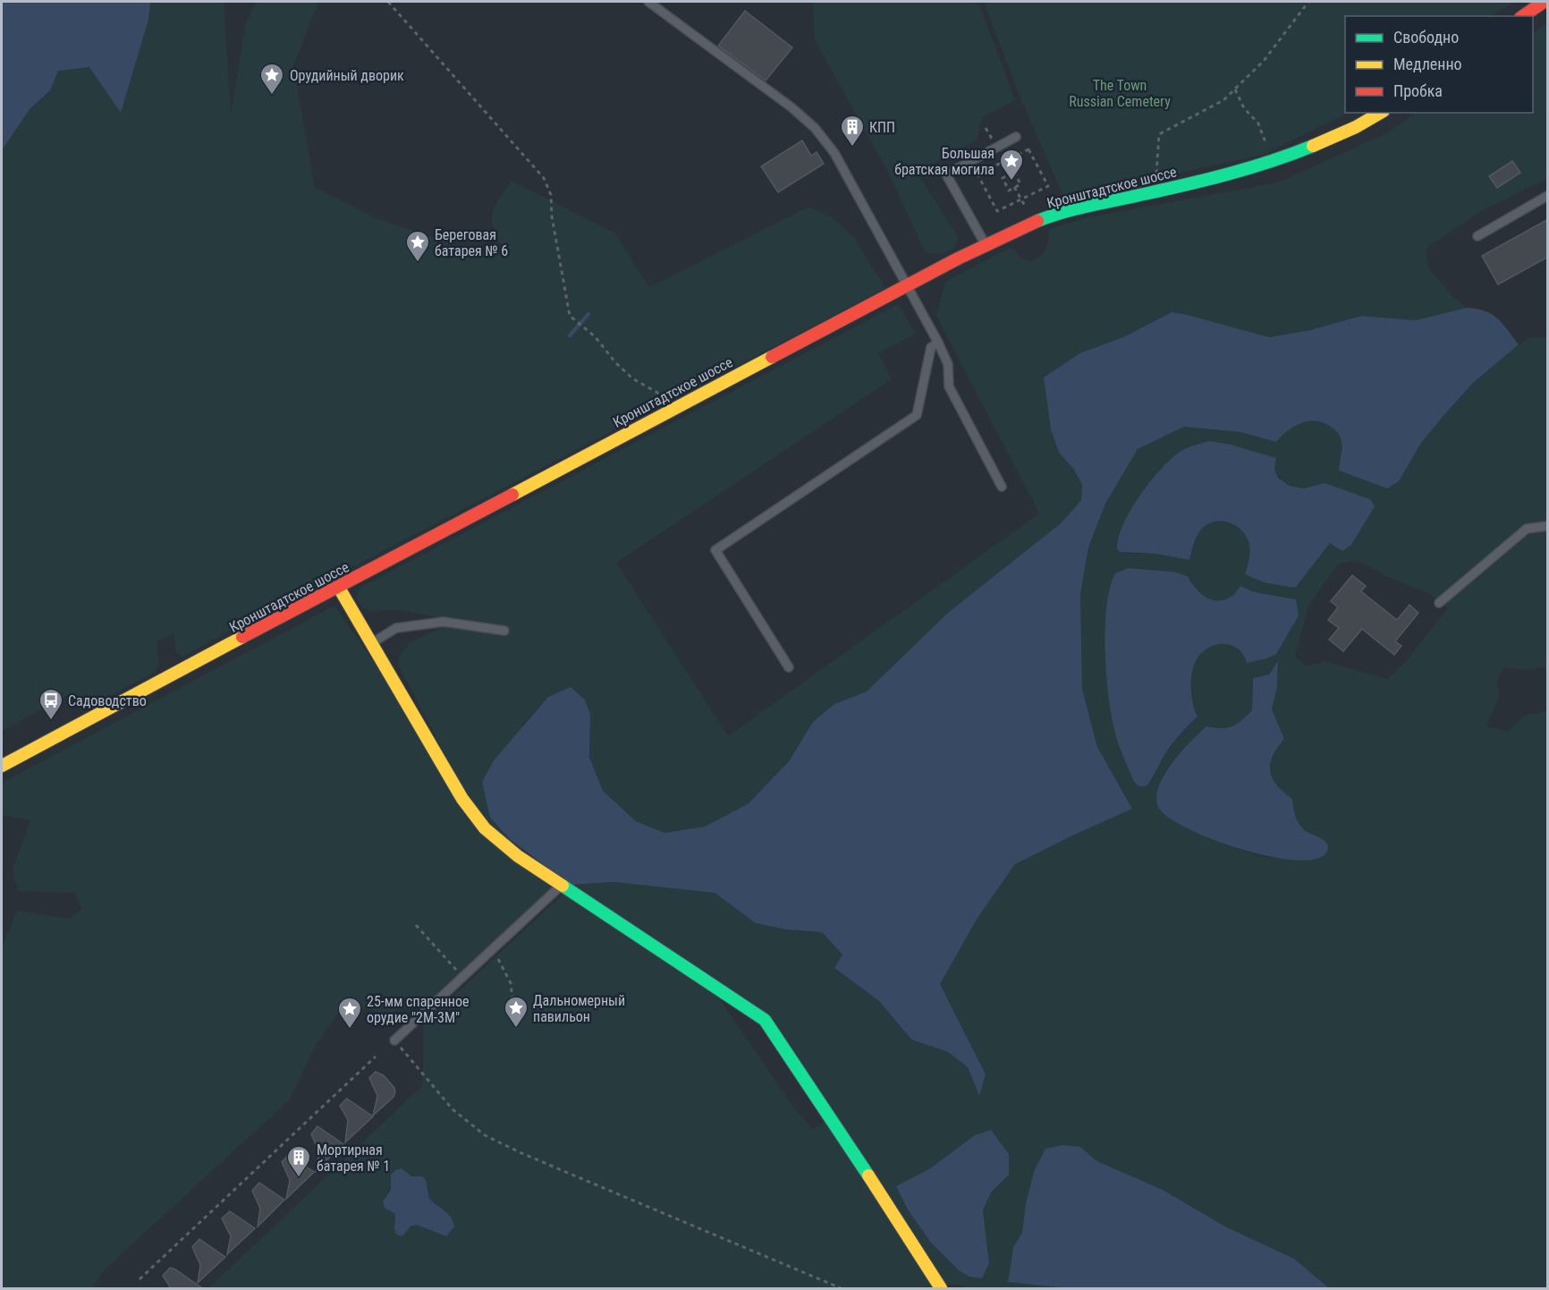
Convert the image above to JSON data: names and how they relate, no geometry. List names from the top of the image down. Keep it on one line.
{"streets":{"street":["Кронштадтское шоссе"]},"parks":["The Town Russian Cemetery"],"places":{"place":["Орудийный дворик","Большая братская могила","Береговая батарея № 6","Дальномерный павильон","25-мм спаренное орудие \"2М-3М\""],"building":["КПП","Мортирная батарея № 1"],"bus stop":["Садоводство"]},"legend":["Свободно","Медленно","Пробка"]}
